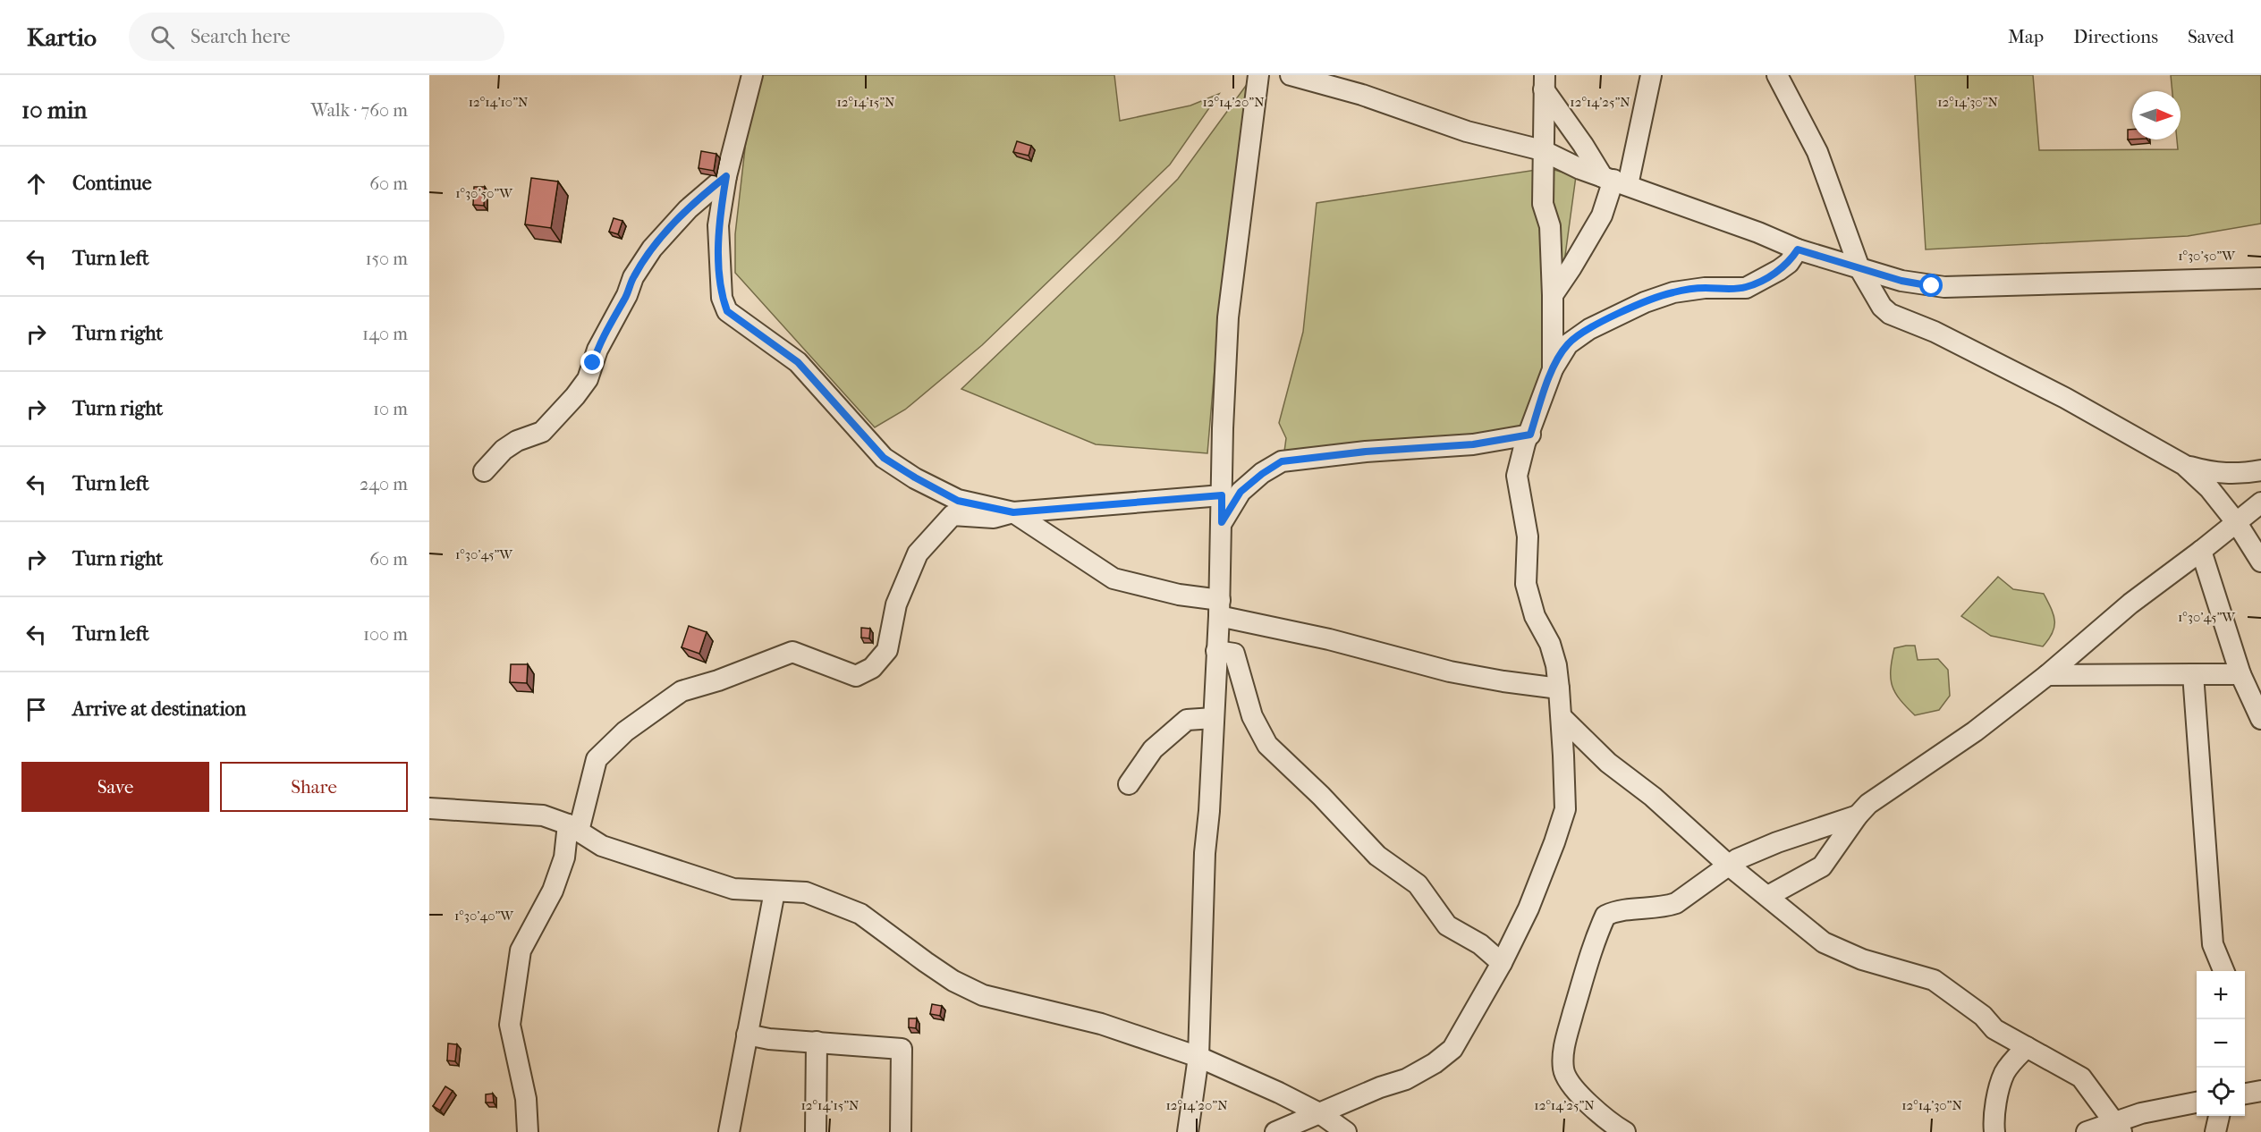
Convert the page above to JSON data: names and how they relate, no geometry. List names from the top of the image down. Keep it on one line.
{"north":"right","page":{"header":"Kartio","search":"Search here","nav":["Map","Directions","Saved"],"heading":["10 min","Walk · 760 m"],"list":[["Continue","60 m"],["Turn left","150 m"],["Turn right","140 m"],["Turn right","10 m"],["Turn left","240 m"],["Turn right","60 m"],["Turn left","100 m"],"Arrive at destination"],"buttons":["Save","Share"],"map_buttons":["+","−"]},"coordinates":["12°14'10\"N","12°14'15\"N","12°14'20\"N","12°14'25\"N","12°14'30\"N","1°30'50\"W","1°30'45\"W","1°30'40\"W"]}
